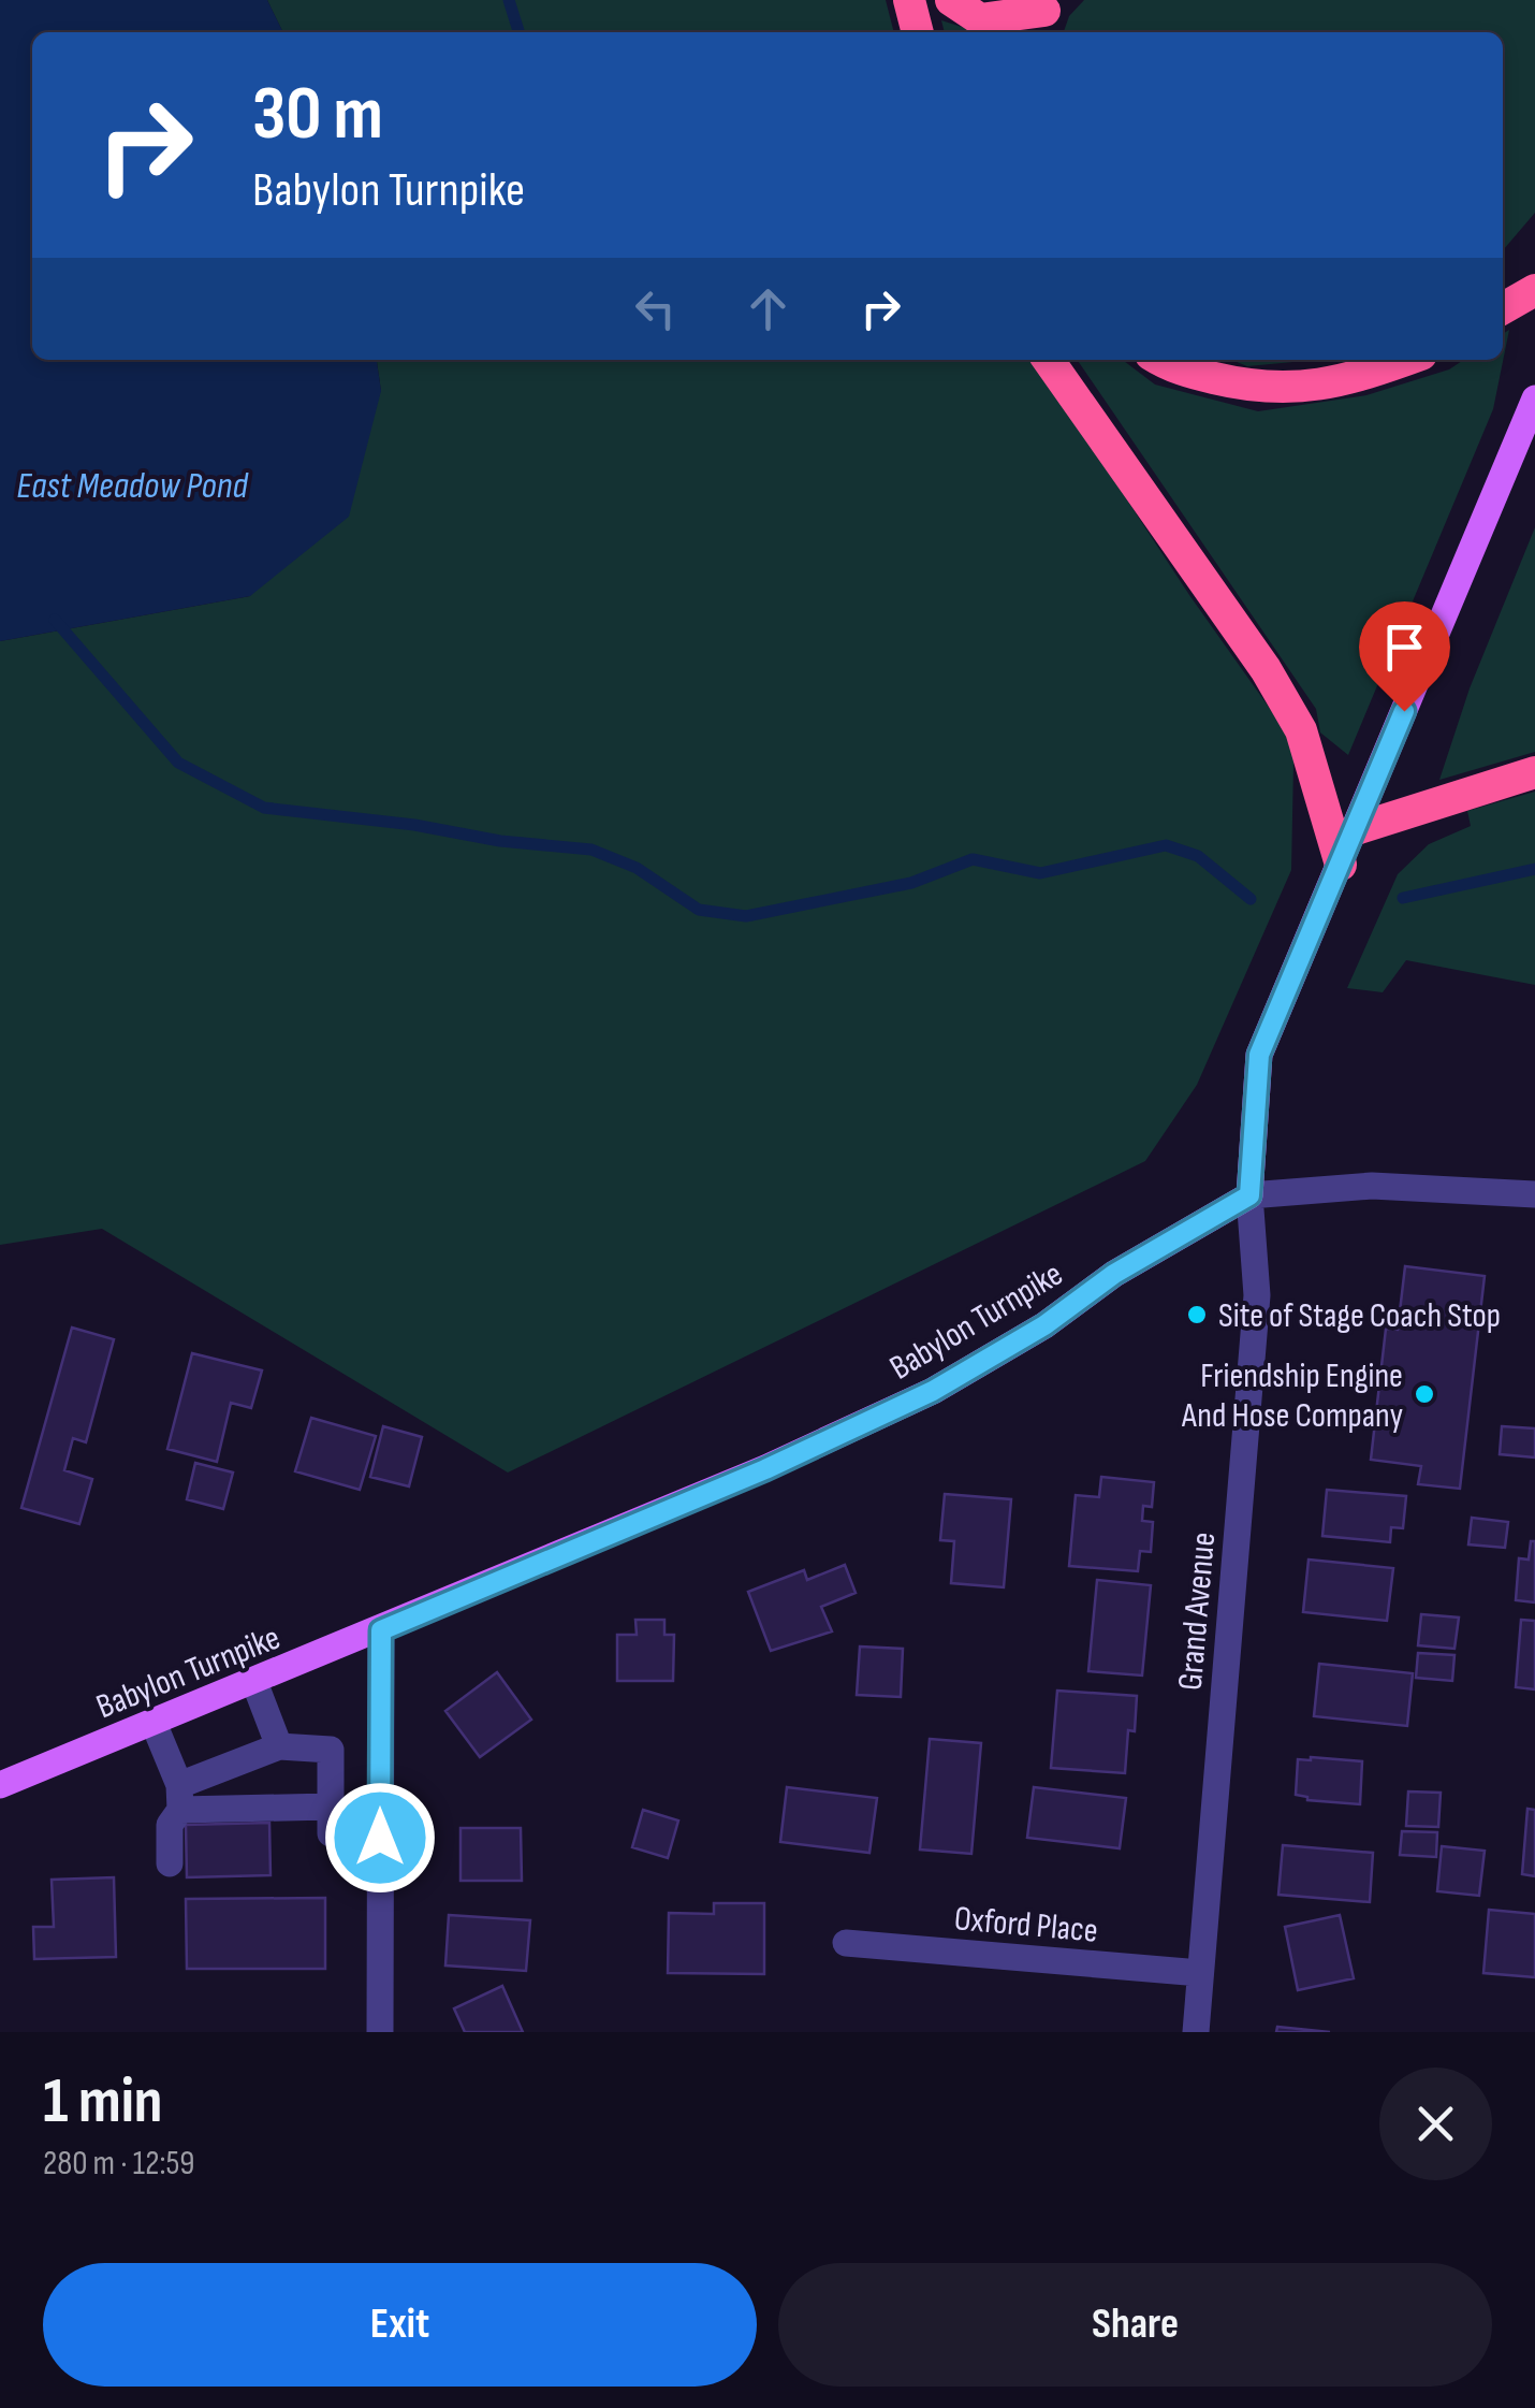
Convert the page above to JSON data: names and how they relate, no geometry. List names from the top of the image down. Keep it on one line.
{"streets":{"main road":["Babylon Turnpike"],"street":["Grand Avenue","Oxford Place"]},"crossings":[["Babylon Turnpike","Grand Avenue"],["Grand Avenue","Oxford Place"]],"water":["East Meadow Pond"],"places":["Site of Stage Coach Stop","Friendship Engine And Hose Company"],"page":{"turn":["30 m","Babylon Turnpike"],"heading":["1 min","280 m · 12:59"],"buttons":["Exit","Share"]}}
